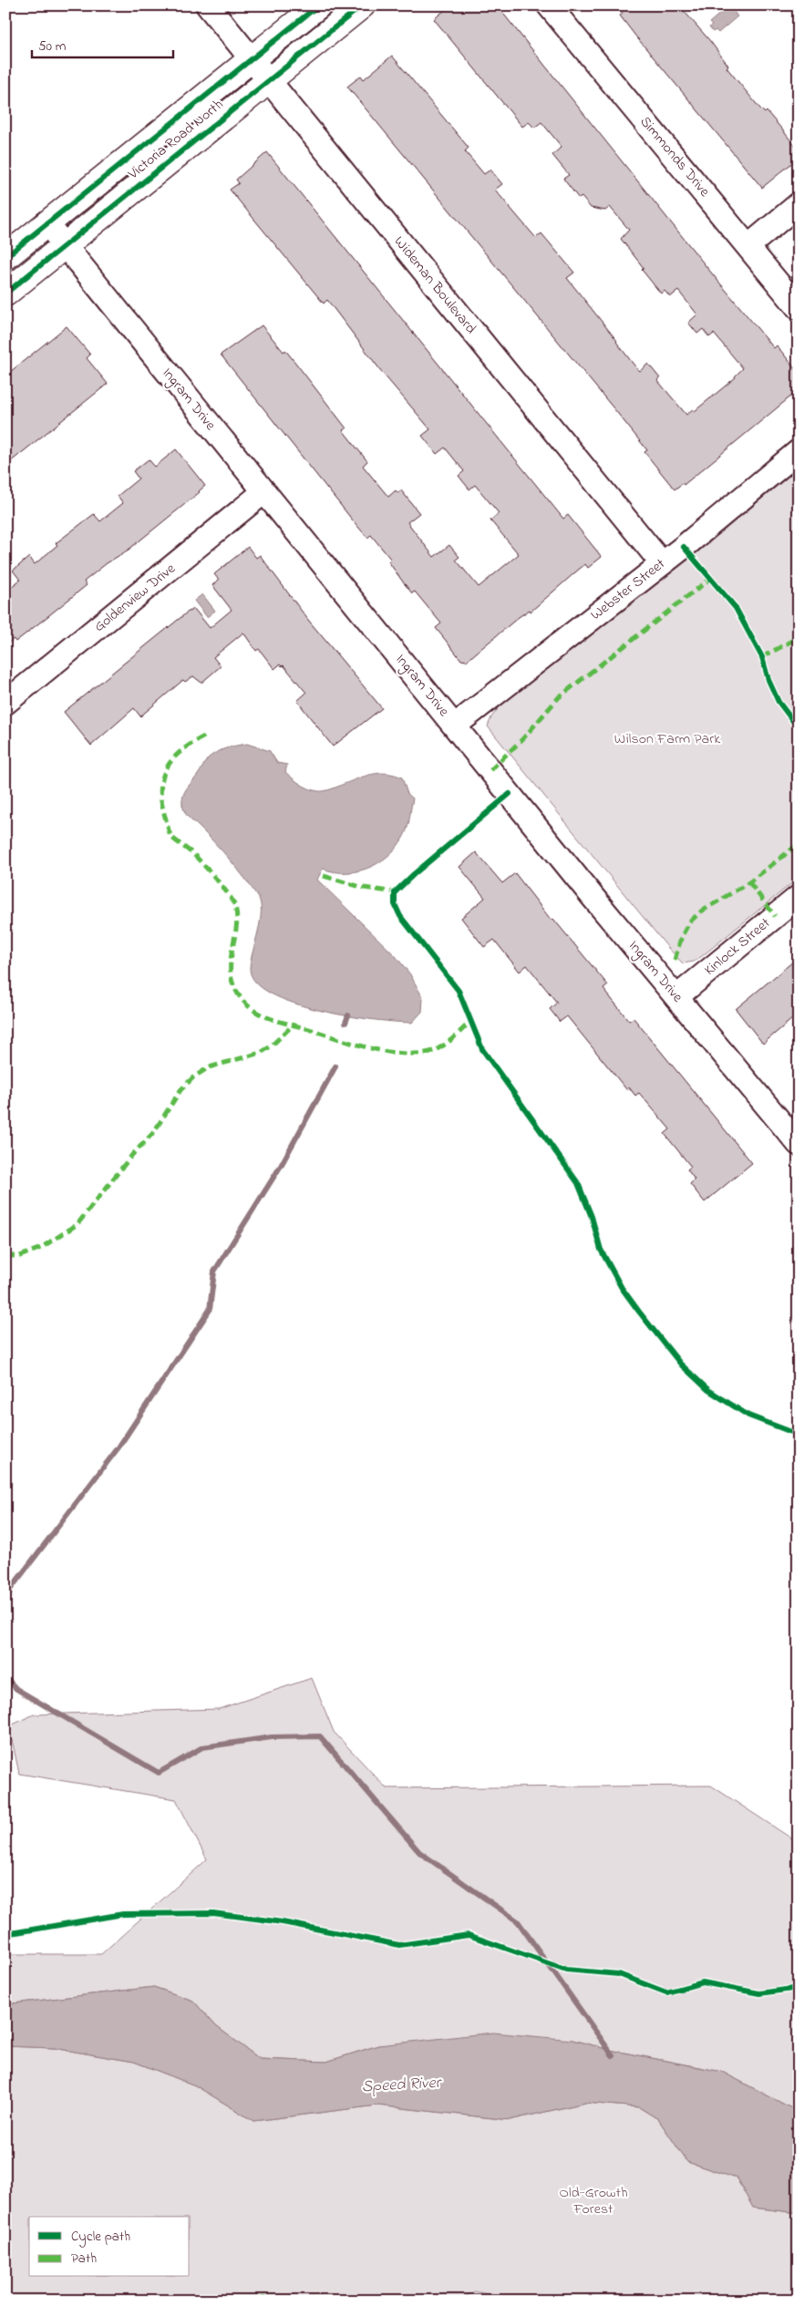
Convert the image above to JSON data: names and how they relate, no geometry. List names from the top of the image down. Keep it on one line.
{"streets":{"main road":["Victoria Road North"],"street":["Simmonds Drive","Wideman Boulevard","Ingram Drive","Webster Street","Goldenview Drive","Kinlock Street"]},"crossings":[["Victoria Road North","Wideman Boulevard"],["Victoria Road North","Ingram Drive"],["Wideman Boulevard","Webster Street"],["Ingram Drive","Webster Street"],["Ingram Drive","Goldenview Drive"],["Ingram Drive","Kinlock Street"]],"water":["Speed River"],"parks":["Wilson Farm Park","Old-Growth Forest"],"legend":["Cycle path","Path"],"scale_bar":"50 m"}
